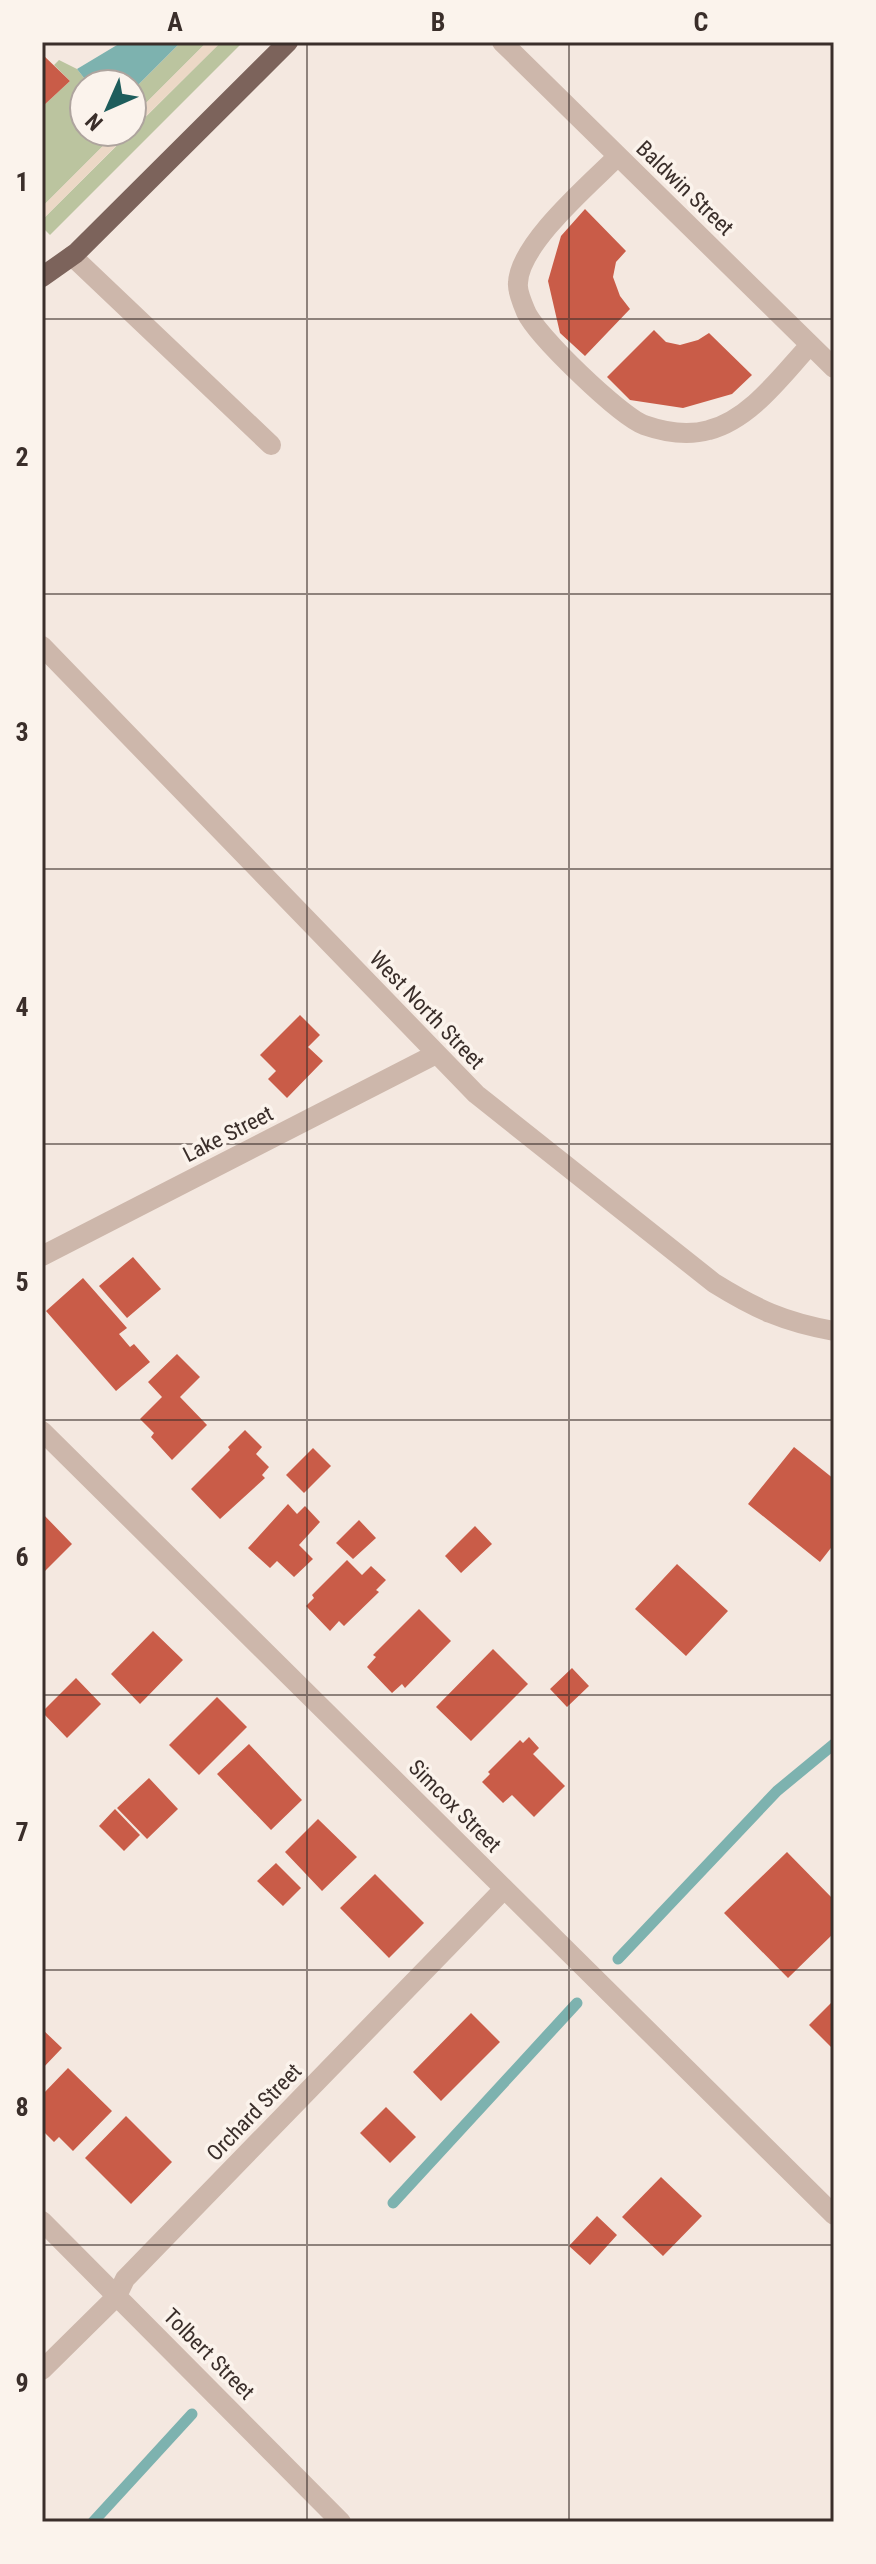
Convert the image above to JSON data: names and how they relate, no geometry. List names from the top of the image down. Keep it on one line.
{"streets":{"street":["Baldwin Street","West North Street","Lake Street","Simcox Street","Orchard Street","Tolbert Street"]},"crossings":[["West North Street","Lake Street"],["Simcox Street","Orchard Street"],["Orchard Street","Tolbert Street"]],"north":"bottom left","grid":{"columns":["A","B","C"],"rows":["1","2","3","4","5","6","7","8","9"]}}
